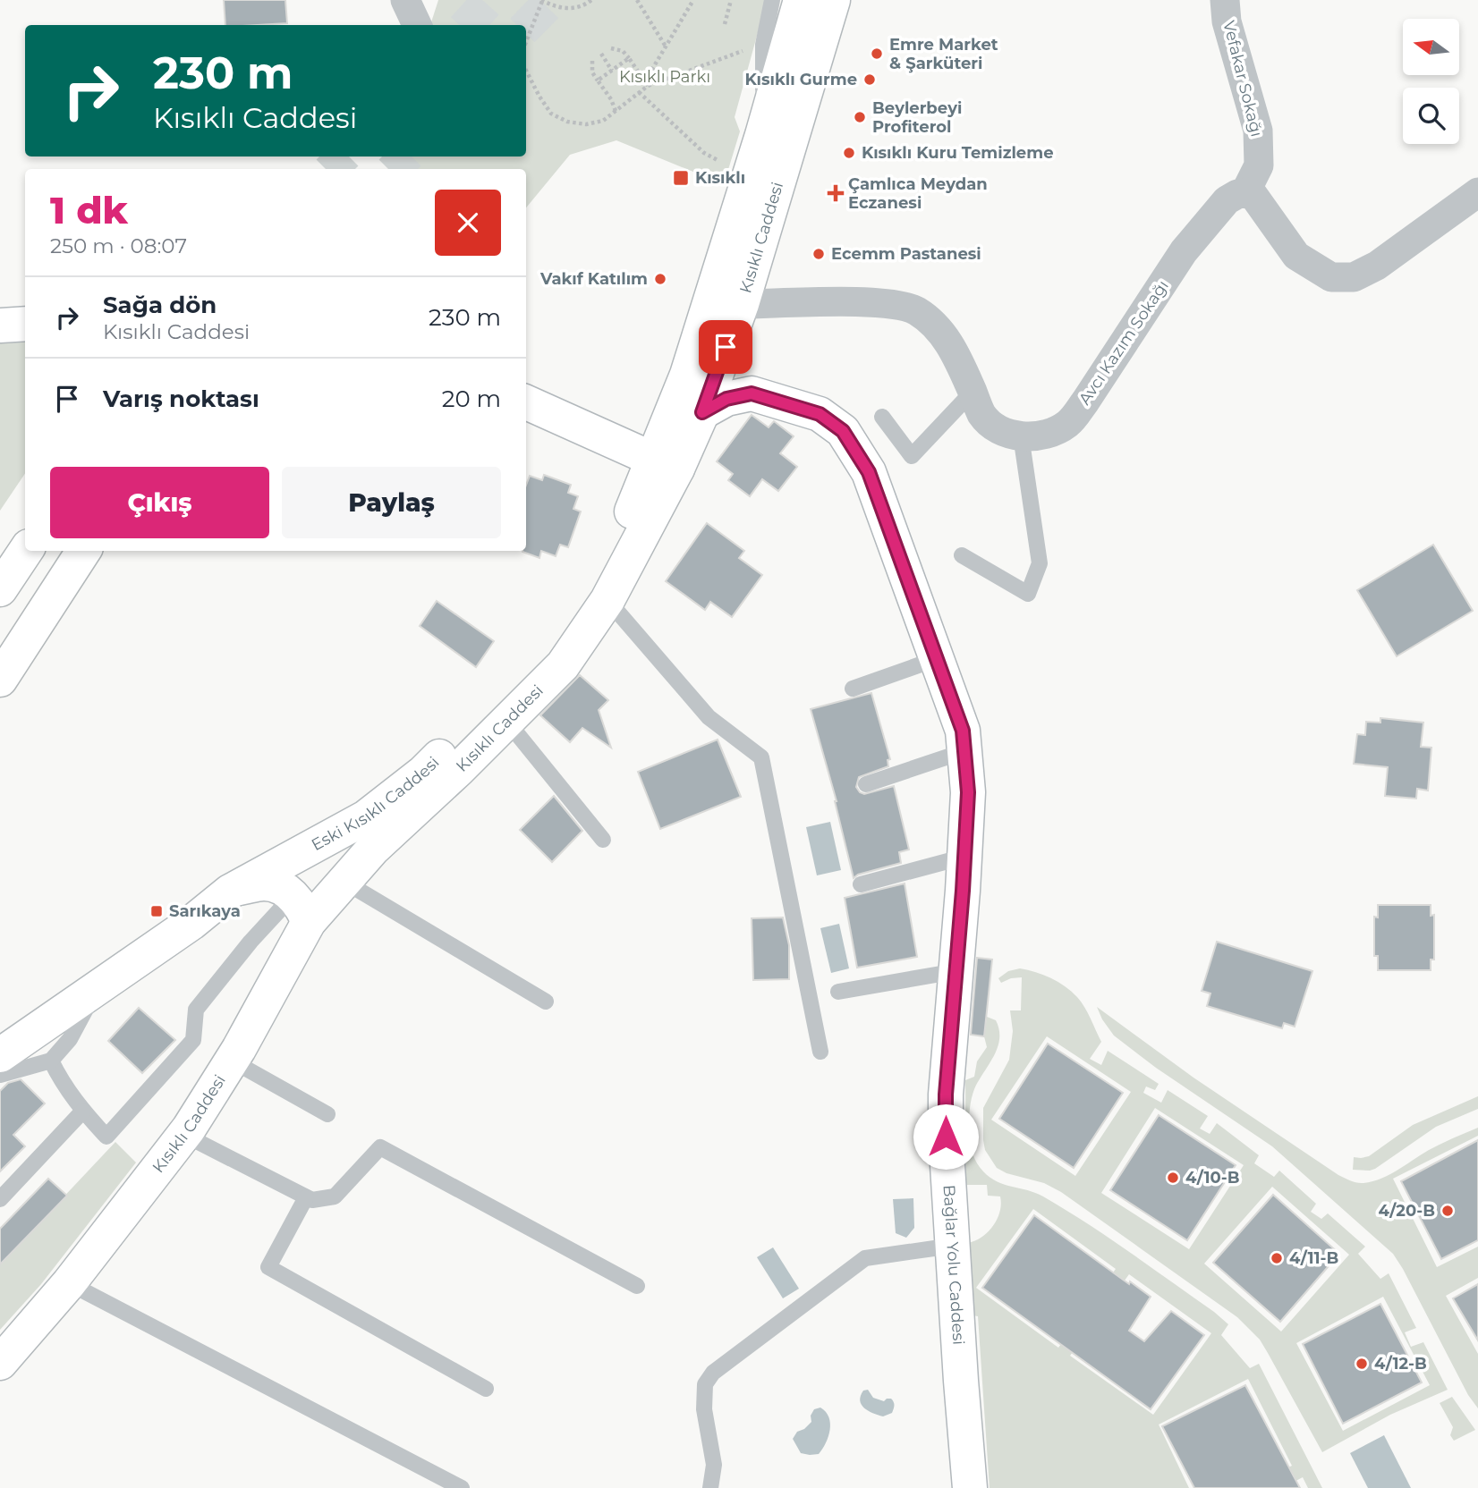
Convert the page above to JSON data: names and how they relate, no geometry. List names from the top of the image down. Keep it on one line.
{"streets":{"main road":["Kısıklı Caddesi","Eski Kısıklı Caddesi","Bağlar Yolu Caddesi"],"street":["Vefakar Sokağı","Avcı Kazım Sokağı"]},"crossings":[["Vefakar Sokağı","Avcı Kazım Sokağı"],["Kısıklı Caddesi","Eski Kısıklı Caddesi"],["Kısıklı Caddesi","Bağlar Yolu Caddesi"]],"parks":["Kısıklı Parkı"],"places":{"other":["Emre Market & Şarküteri","Kısıklı Gurme","Beylerbeyi Profiterol","Kısıklı Kuru Temizleme","Ecemm Pastanesi","Vakıf Katılım","4/10-B","4/20-B","4/11-B","4/12-B"],"transit":["Kısıklı","Sarıkaya"],"health":["Çamlıca Meydan Eczanesi"]},"north":"left","page":{"turn":["230 m","Kısıklı Caddesi"],"heading":["1 dk","250 m · 08:07"],"list":[{"name":"Sağa dön","note":"Kısıklı Caddesi","value":"230 m"},{"name":"Varış noktası","value":"20 m"}],"buttons":["Çıkış","Paylaş"]}}
